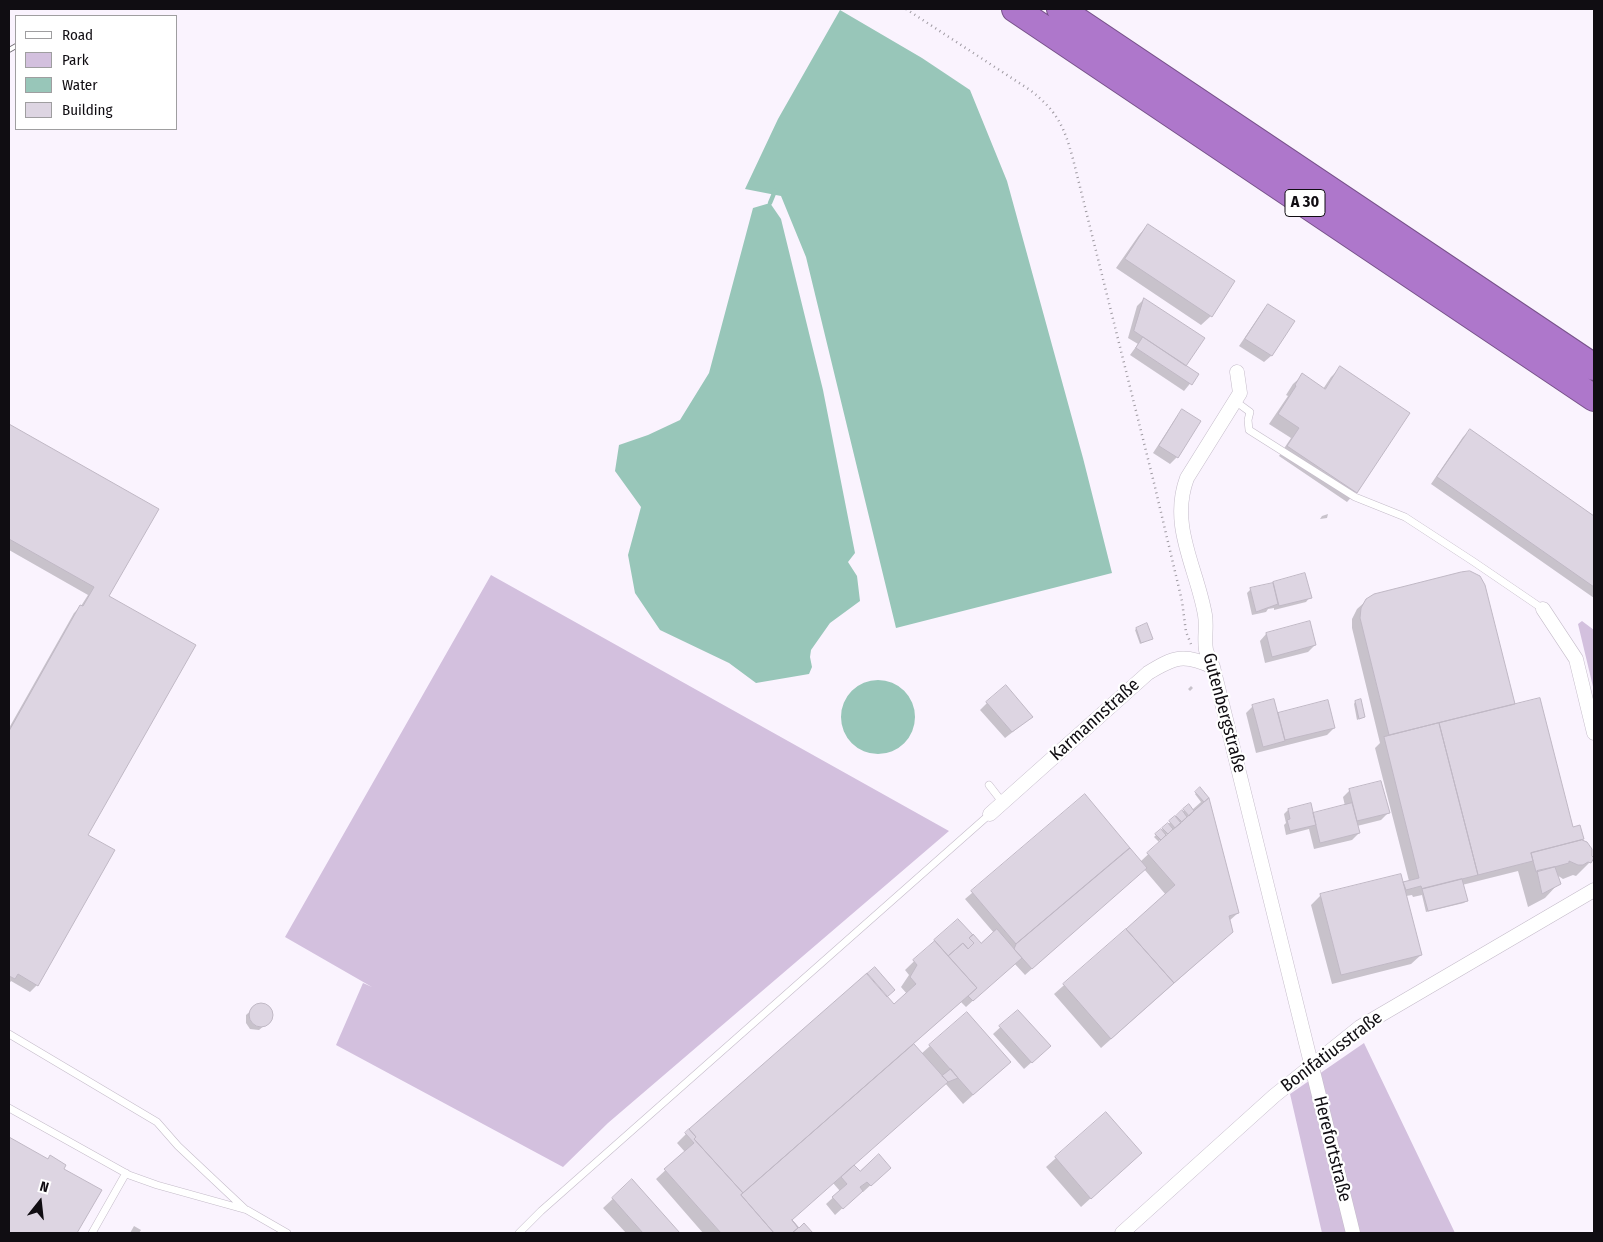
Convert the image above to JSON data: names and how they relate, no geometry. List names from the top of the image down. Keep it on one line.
{"streets":{"highway":["A 30"],"street":["Gutenbergstraße","Karmannstraße","Bonifatiusstraße","Herefortstraße"]},"crossings":[["Gutenbergstraße","Karmannstraße"],["Gutenbergstraße","Bonifatiusstraße"],["Gutenbergstraße","Herefortstraße"],["Bonifatiusstraße","Herefortstraße"]],"legend":["Road","Park","Water","Building"],"north":"top"}
